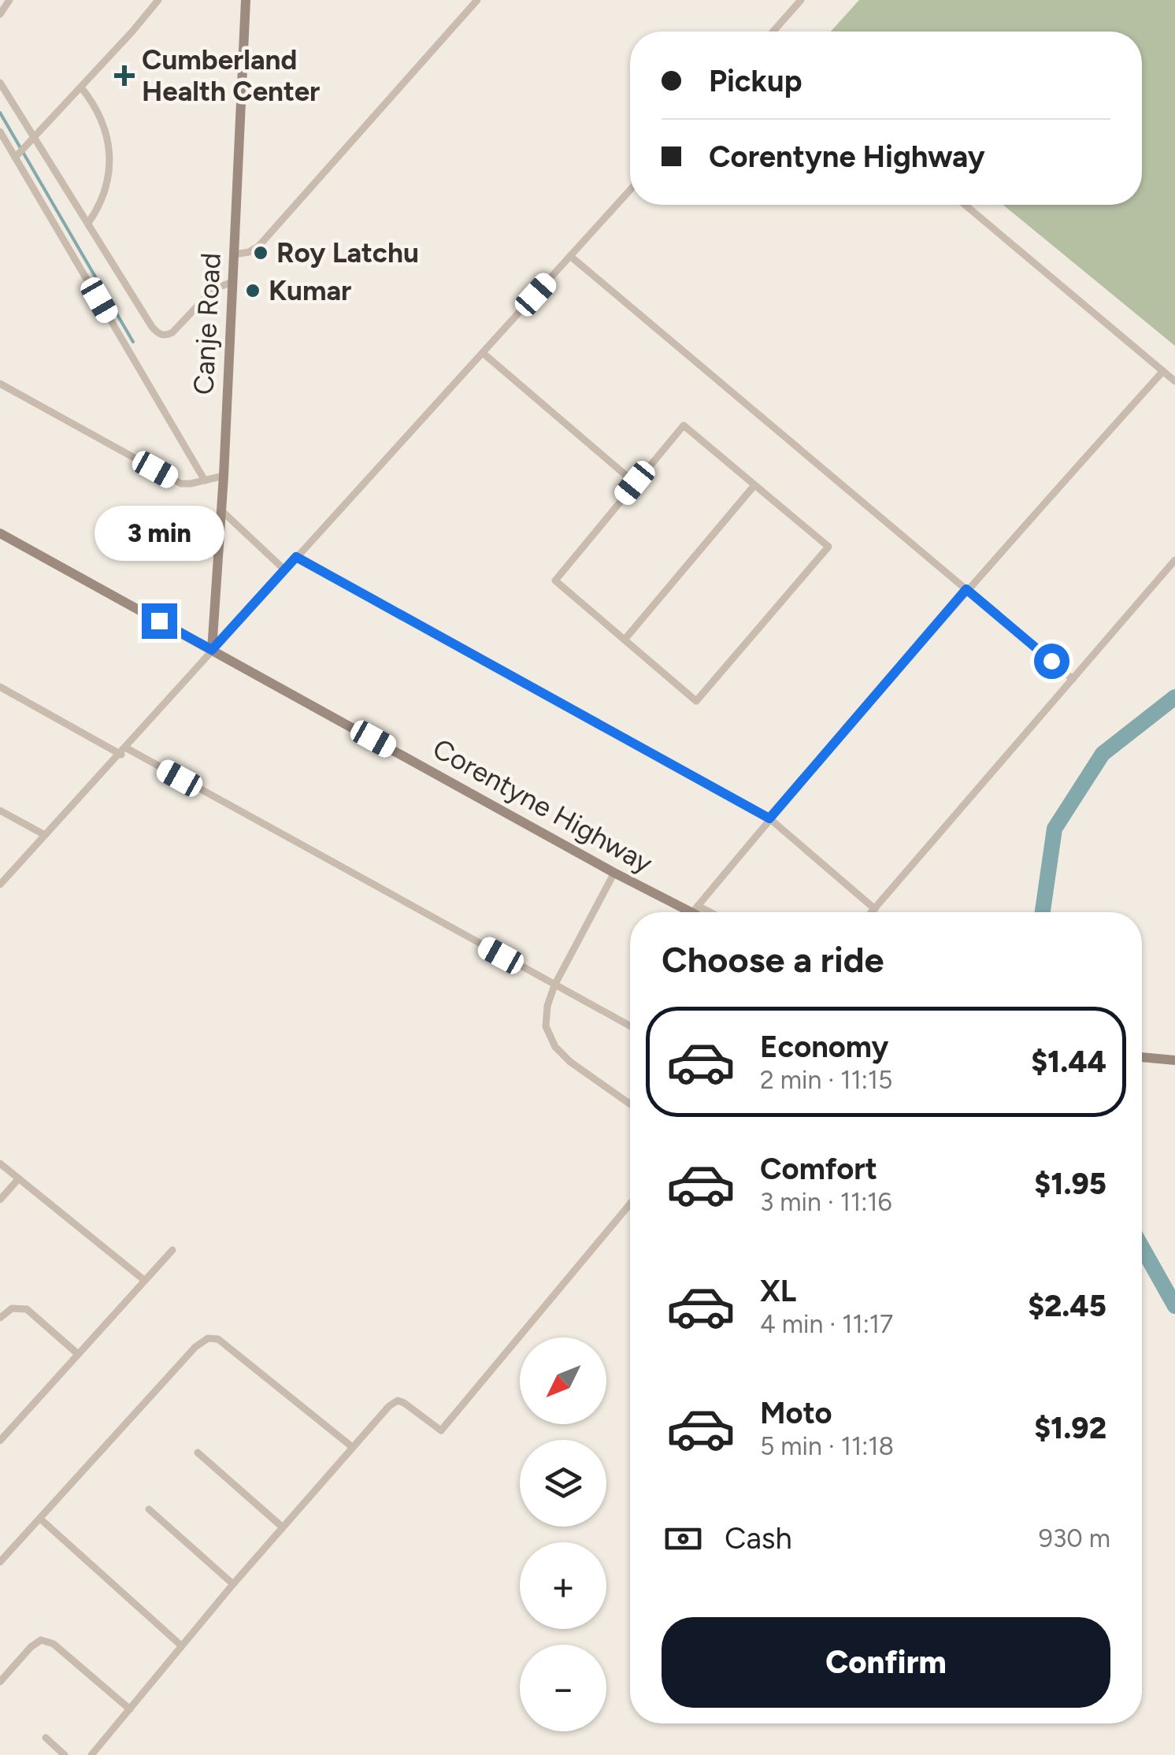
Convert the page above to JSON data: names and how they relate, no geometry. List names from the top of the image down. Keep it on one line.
{"streets":{"main road":["Canje Road","Corentyne Highway"]},"crossings":[["Canje Road","Corentyne Highway"]],"places":{"health":["Cumberland Health Center"],"other":["Roy Latchu","Kumar"]},"north":"bottom left","page":{"banner":["Pickup","Corentyne Highway"],"bubble":"3 min","heading":"Choose a ride","list":[{"name":"Economy","note":"2 min · 11:15","value":"$1.44"},{"name":"Comfort","note":"3 min · 11:16","value":"$1.95"},{"name":"XL","note":"4 min · 11:17","value":"$2.45"},{"name":"Moto","note":"5 min · 11:18","value":"$1.92"}],"map_buttons":["+","−"],"pay":["Cash","930 m"],"buttons":"Confirm"}}
